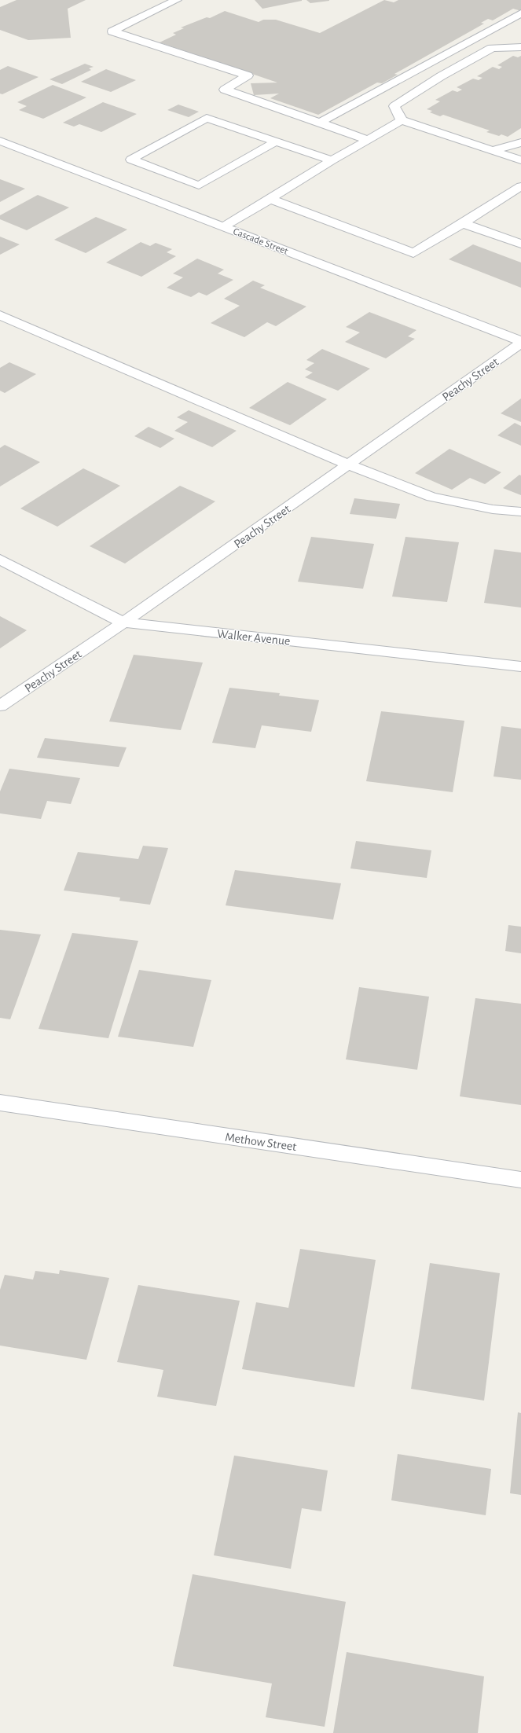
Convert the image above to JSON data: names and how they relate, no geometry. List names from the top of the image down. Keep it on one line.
{"streets":{"street":["Cascade Street","Peachy Street","Walker Avenue","Methow Street"]},"crossings":[["Cascade Street","Peachy Street"],["Peachy Street","Walker Avenue"]]}
